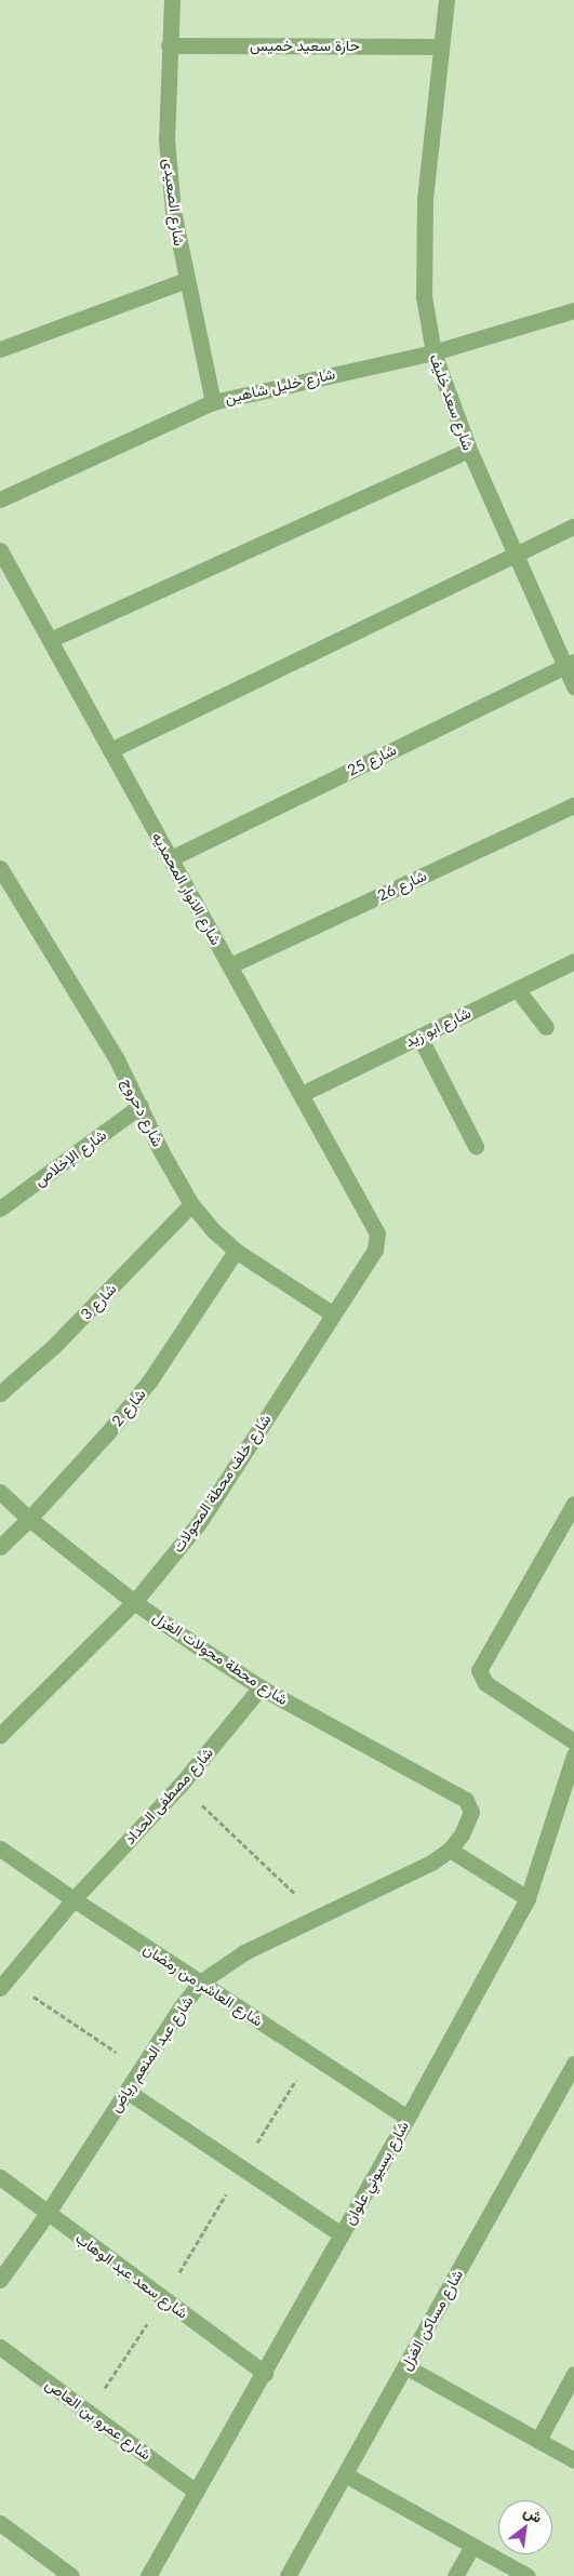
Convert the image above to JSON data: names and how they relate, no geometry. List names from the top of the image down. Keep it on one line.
{"streets":{"street":["حارة سعيد خميس","شارع الصعيدى","شارع خليل شاهين","شارع سعد خليف","شارع 25","شارع 26","شارع الانوار المحمديه","شارع ابو زيد","شارع دحروج","شارع الإخلاص","شارع 3","شارع 2","شارع خلف محطة المحولات","شارع محطة محولات الغزل","شارع مصطفى الحداد","شارع العاشر من رمضان","شارع عبد المنعم رياض","شارع بسيوني علوان","شارع سعد عبد الوهاب","شارع مساكن الغزل","شارع عمرو بن العاص"]},"crossings":[["حارة سعيد خميس","شارع الصعيدى"],["حارة سعيد خميس","شارع سعد خليف"],["شارع الصعيدى","شارع خليل شاهين"],["شارع خليل شاهين","شارع سعد خليف"],["شارع سعد خليف","شارع 25"],["شارع 25","شارع الانوار المحمديه"],["شارع 26","شارع الانوار المحمديه"],["شارع الانوار المحمديه","شارع ابو زيد"],["شارع الانوار المحمديه","شارع خلف محطة المحولات"],["شارع دحروج","شارع الإخلاص"],["شارع دحروج","شارع 3"],["شارع دحروج","شارع 2"],["شارع دحروج","شارع خلف محطة المحولات"],["شارع 2","شارع محطة محولات الغزل"],["شارع خلف محطة المحولات","شارع محطة محولات الغزل"],["شارع محطة محولات الغزل","شارع مصطفى الحداد"],["شارع محطة محولات الغزل","شارع عبد المنعم رياض"],["شارع مصطفى الحداد","شارع العاشر من رمضان"],["شارع العاشر من رمضان","شارع عبد المنعم رياض"],["شارع العاشر من رمضان","شارع بسيوني علوان"],["شارع عبد المنعم رياض","شارع سعد عبد الوهاب"],["شارع بسيوني علوان","شارع سعد عبد الوهاب"],["شارع بسيوني علوان","شارع عمرو بن العاص"]],"north":"top right"}
